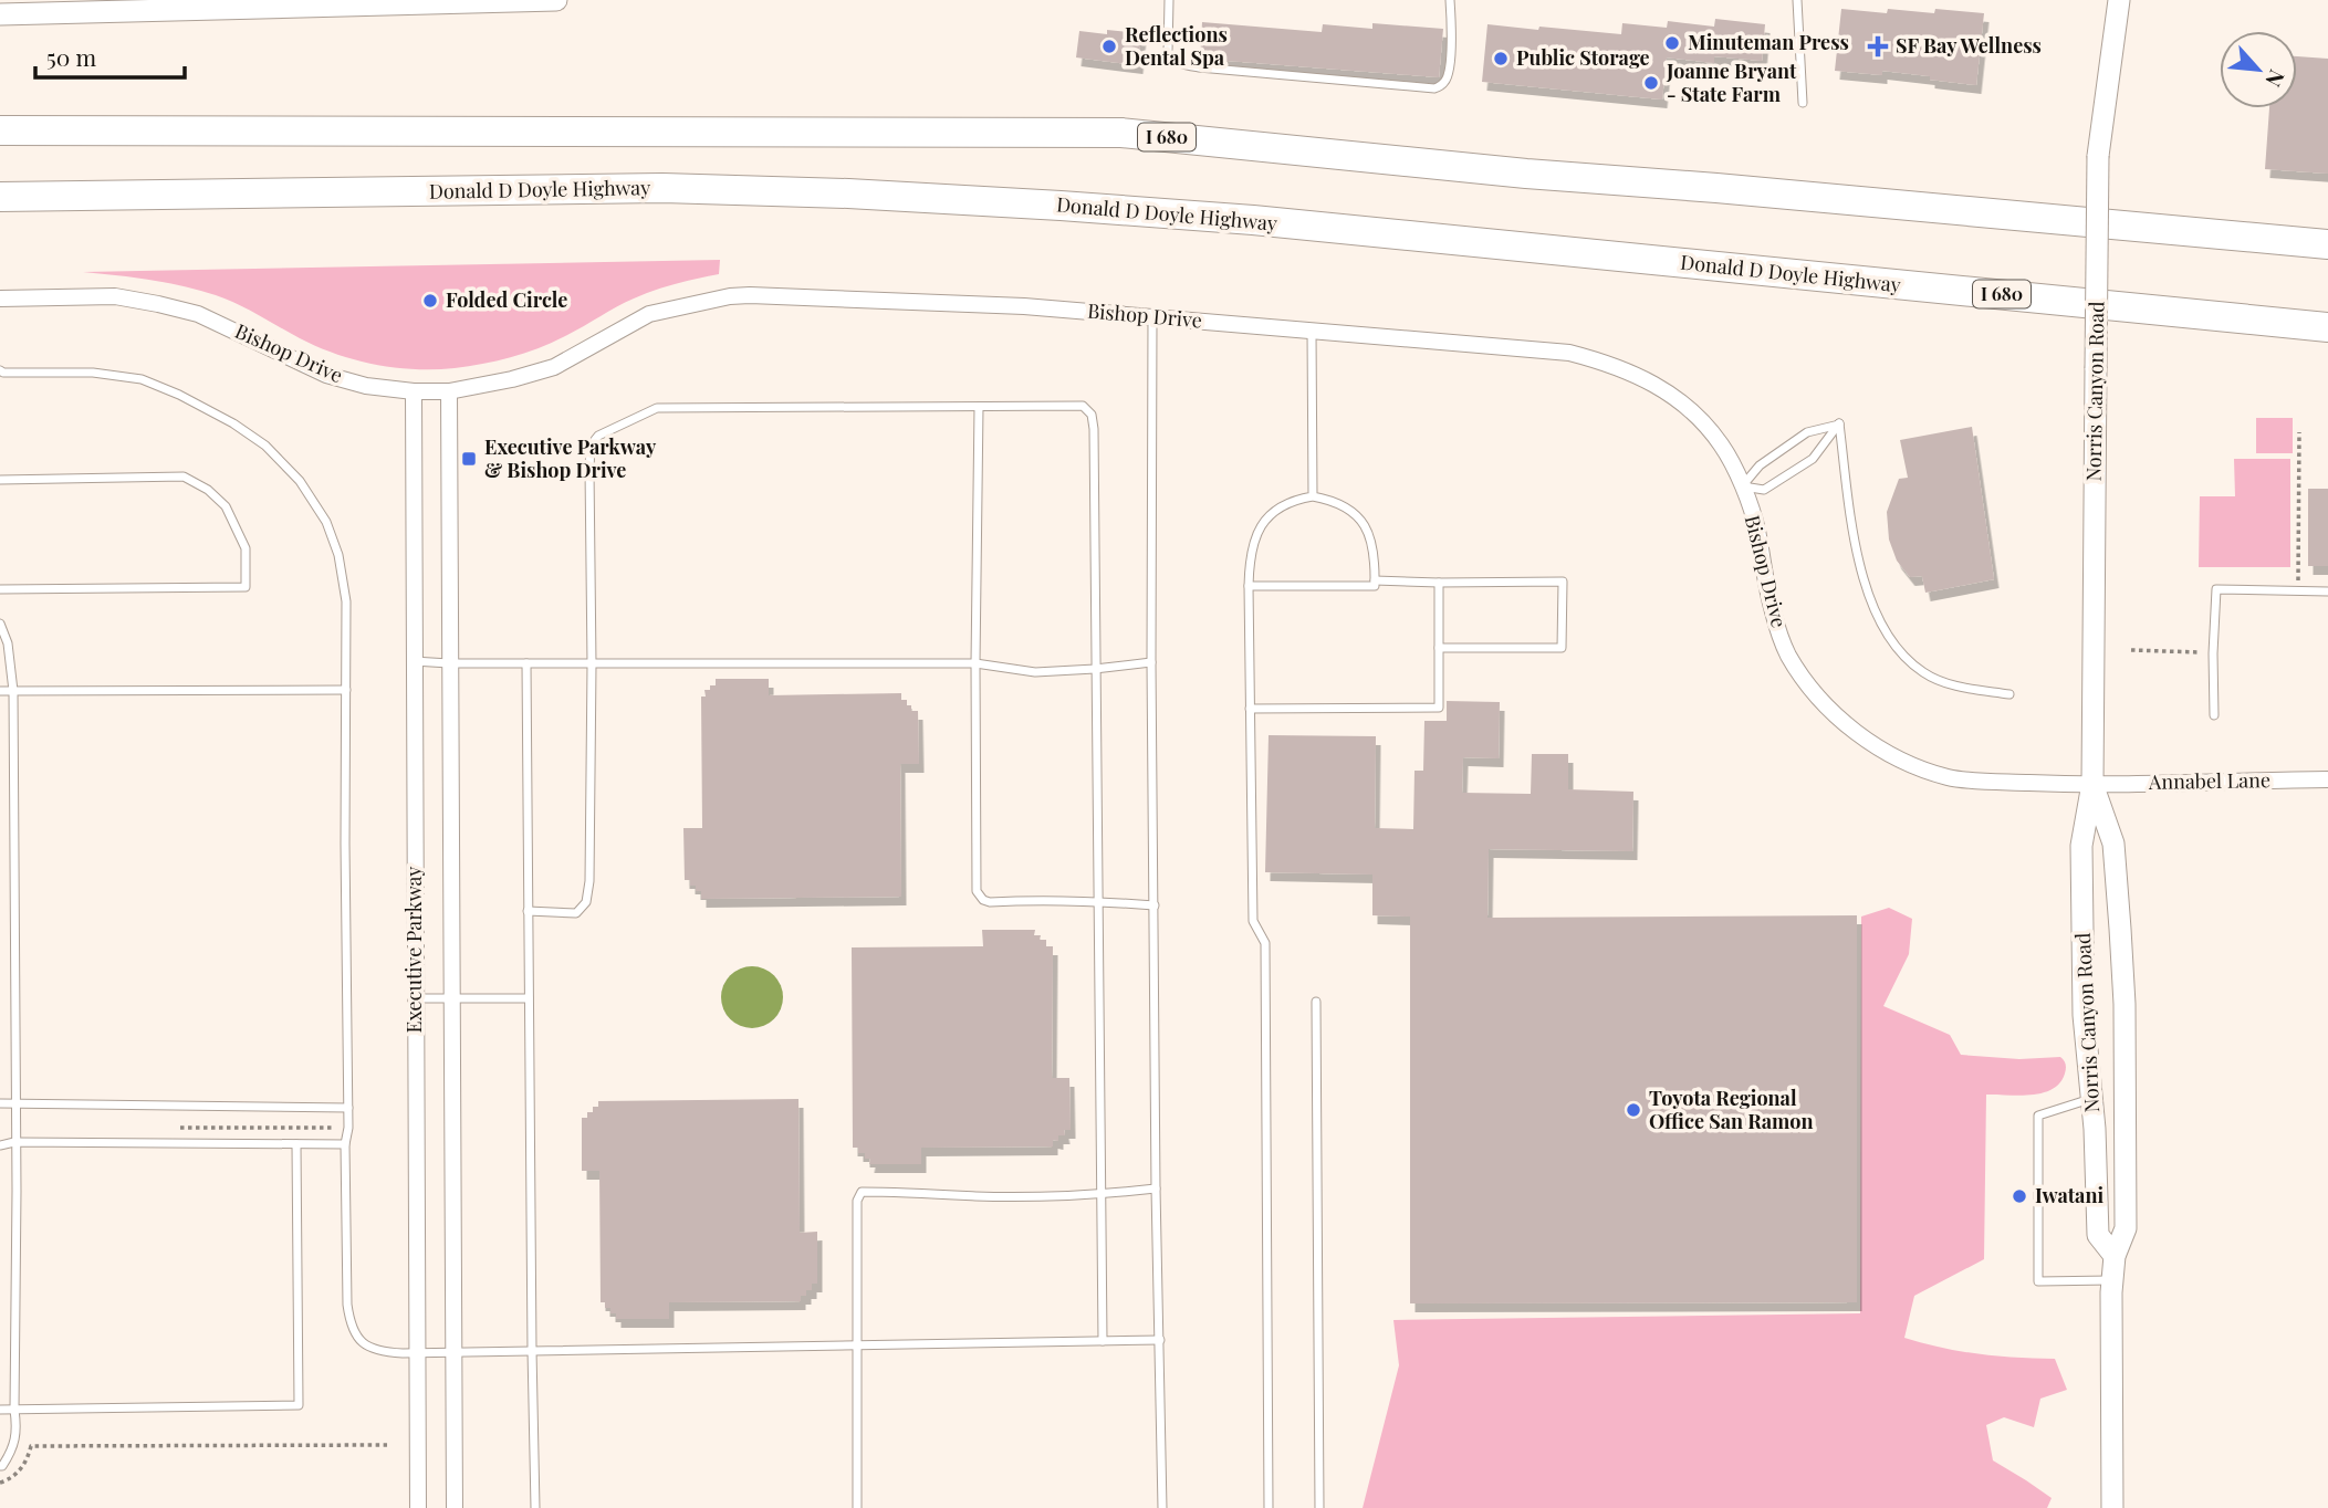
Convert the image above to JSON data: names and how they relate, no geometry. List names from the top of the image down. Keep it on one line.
{"streets":{"highway":["I 680","Donald D Doyle Highway"],"main road":["Norris Canyon Road"],"street":["Bishop Drive","Annabel Lane","Executive Parkway"]},"crossings":[["Bishop Drive","Norris Canyon Road"],["Bishop Drive","Annabel Lane"],["Bishop Drive","Executive Parkway"],["Norris Canyon Road","Annabel Lane"]],"places":{"other":["Minuteman Press","Reflections Dental Spa","Public Storage","Joanne Bryant - State Farm","Folded Circle","Toyota Regional Office San Ramon","Iwatani"],"health":["SF Bay Wellness"],"transit":["Executive Parkway & Bishop Drive"]},"scale_bar":"50 m","north":"bottom right"}
